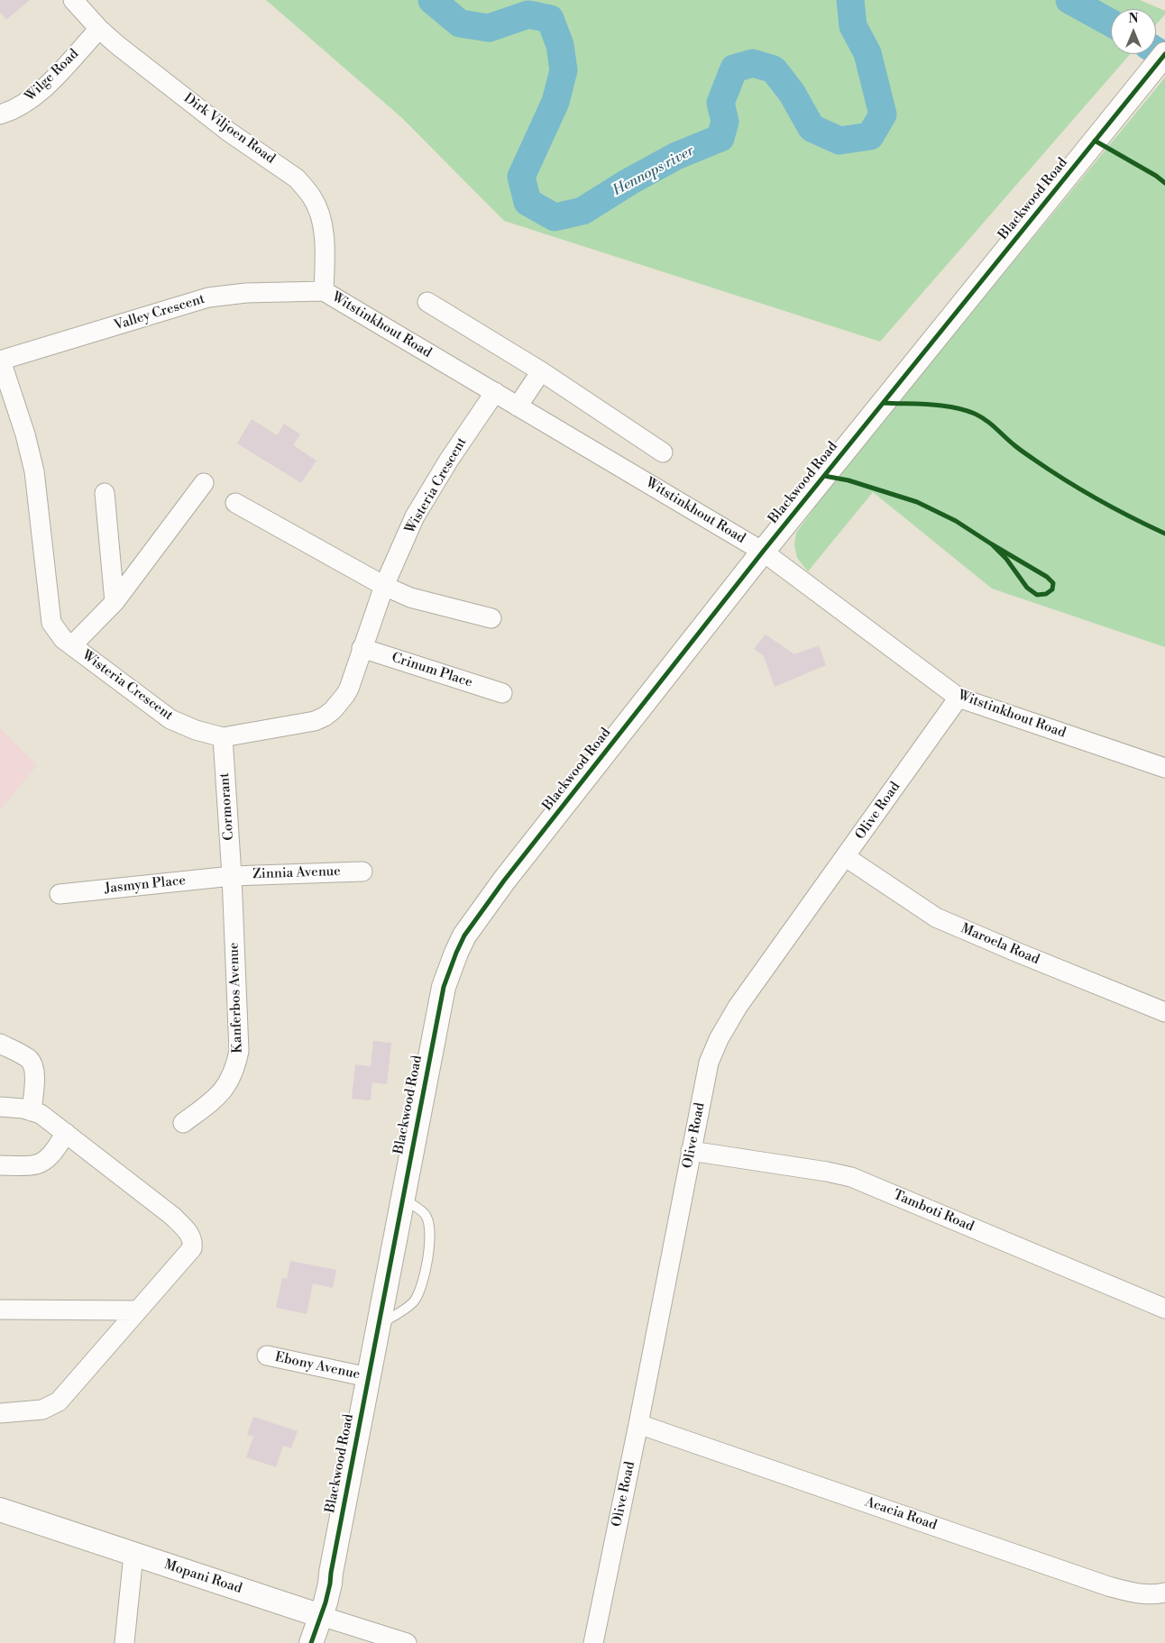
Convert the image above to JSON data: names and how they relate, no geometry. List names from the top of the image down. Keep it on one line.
{"streets":{"street":["Wilge Road","Dirk Viljoen Road","Blackwood Road","Valley Crescent","Witstinkhout Road","Wisteria Crescent","Crinum Place","Cormorant","Olive Road","Zinnia Avenue","Jasmyn Place","Maroela Road","Kanferbos Avenue","Tamboti Road","Ebony Avenue","Acacia Road","Mopani Road"]},"crossings":[["Wilge Road","Dirk Viljoen Road"],["Dirk Viljoen Road","Valley Crescent"],["Dirk Viljoen Road","Witstinkhout Road"],["Blackwood Road","Witstinkhout Road"],["Blackwood Road","Ebony Avenue"],["Blackwood Road","Mopani Road"],["Valley Crescent","Witstinkhout Road"],["Valley Crescent","Wisteria Crescent"],["Witstinkhout Road","Wisteria Crescent"],["Witstinkhout Road","Olive Road"],["Wisteria Crescent","Crinum Place"],["Wisteria Crescent","Cormorant"],["Cormorant","Zinnia Avenue"],["Cormorant","Jasmyn Place"],["Cormorant","Kanferbos Avenue"],["Olive Road","Maroela Road"],["Olive Road","Tamboti Road"],["Olive Road","Acacia Road"],["Zinnia Avenue","Jasmyn Place"],["Zinnia Avenue","Kanferbos Avenue"],["Jasmyn Place","Kanferbos Avenue"]],"water":["Hennops river"],"north":"top"}
